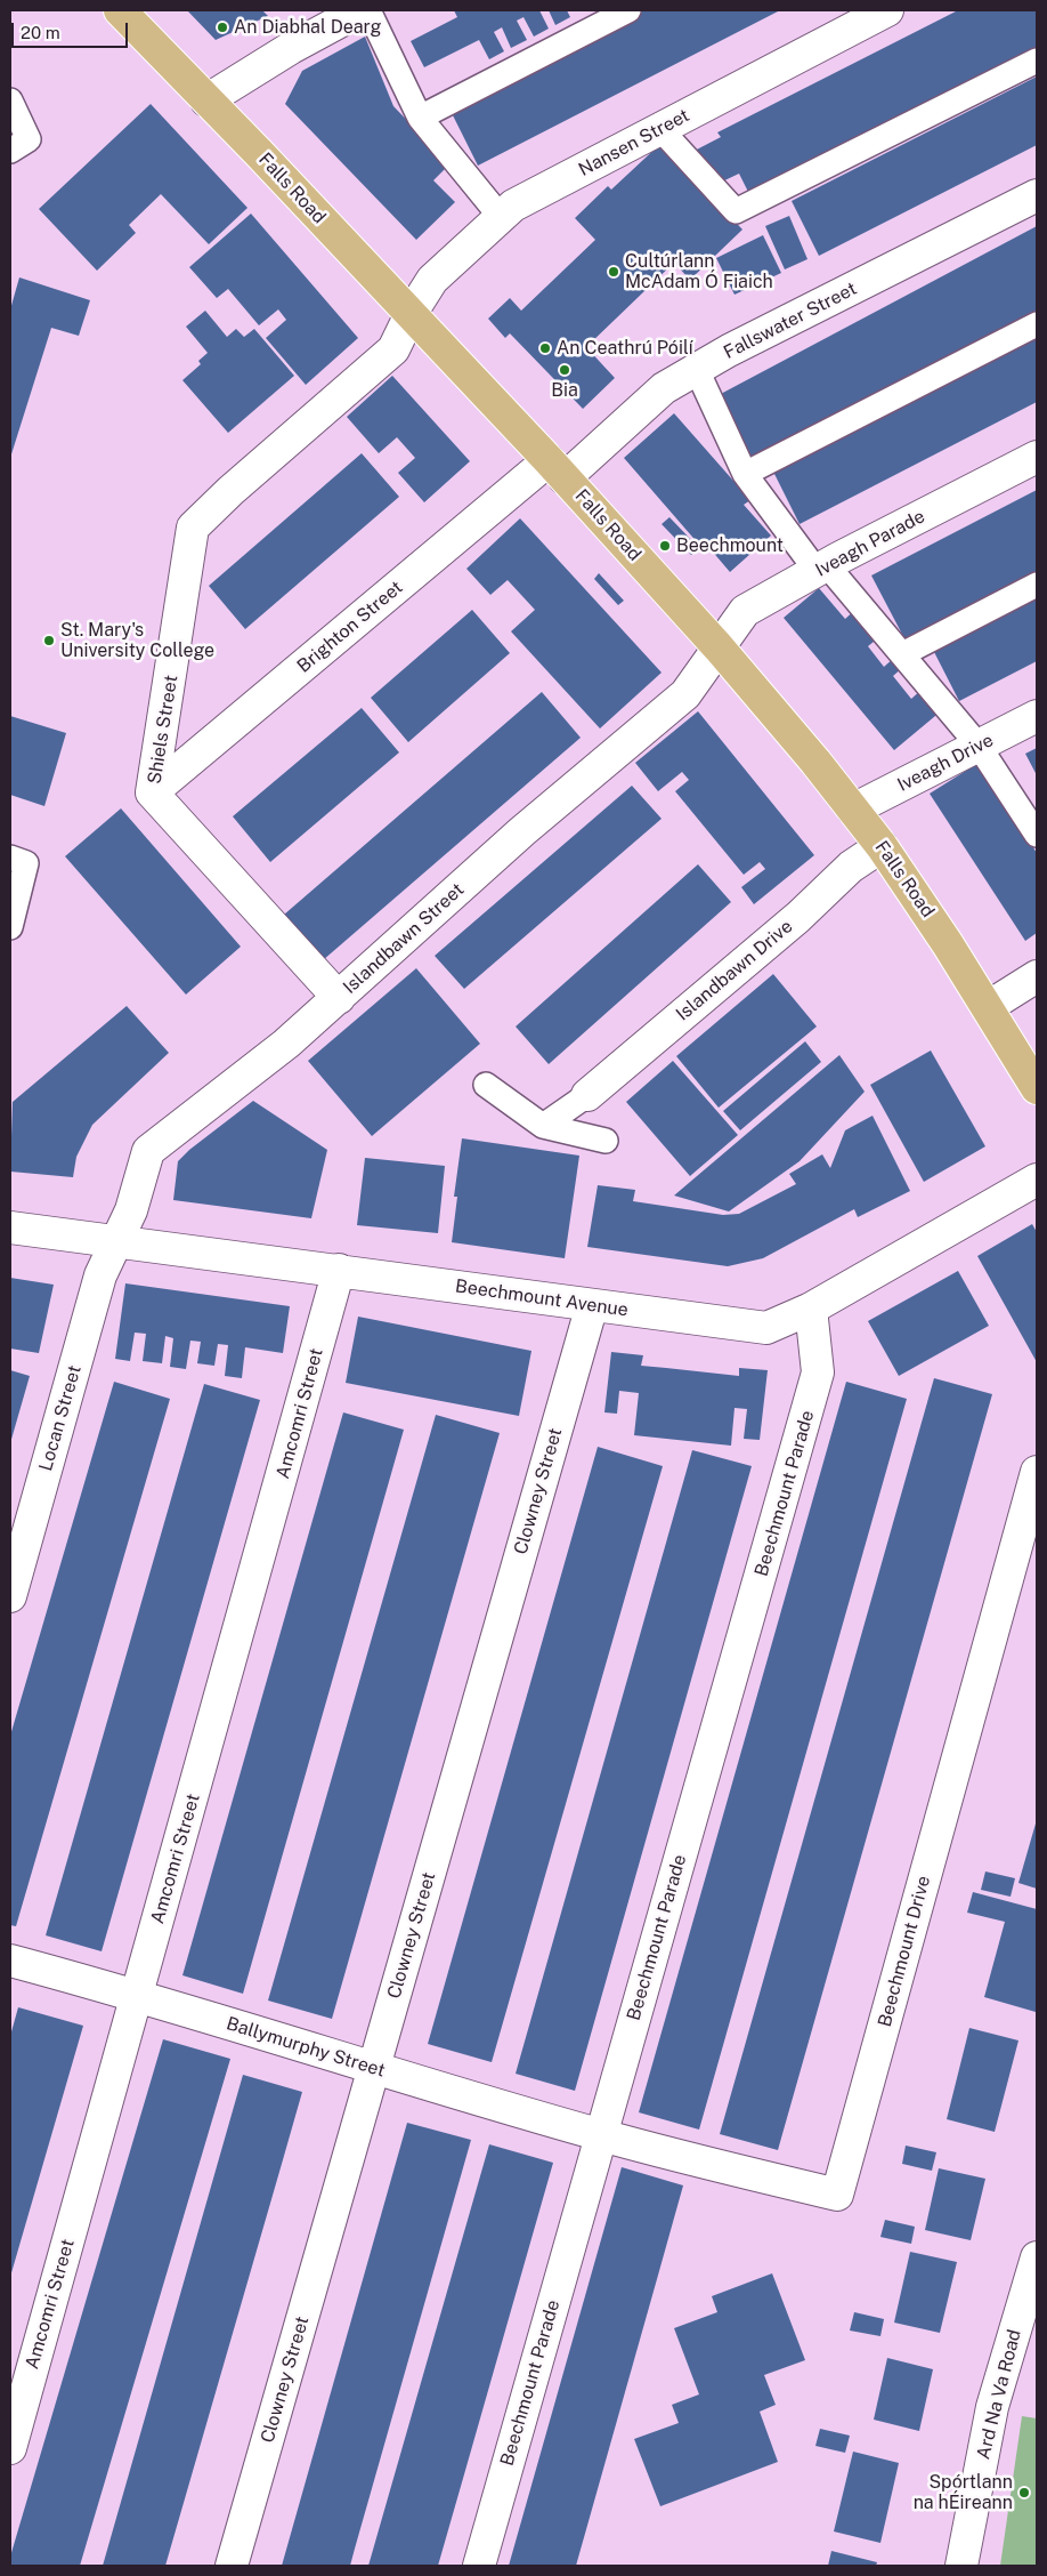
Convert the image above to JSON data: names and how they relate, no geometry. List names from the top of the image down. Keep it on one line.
{"streets":{"main road":["Falls Road"],"street":["Nansen Street","Fallswater Street","Iveagh Parade","Brighton Street","Shiels Street","Iveagh Drive","Islandbawn Street","Islandbawn Drive","Beechmount Avenue","Amcomri Street","Locan Street","Clowney Street","Beechmount Parade","Beechmount Drive","Ballymurphy Street","Ard Na Va Road"]},"crossings":[["Nansen Street","Falls Road"],["Nansen Street","Shiels Street"],["Falls Road","Fallswater Street"],["Falls Road","Iveagh Parade"],["Falls Road","Brighton Street"],["Falls Road","Shiels Street"],["Falls Road","Iveagh Drive"],["Falls Road","Islandbawn Street"],["Falls Road","Islandbawn Drive"],["Fallswater Street","Brighton Street"],["Iveagh Parade","Islandbawn Street"],["Brighton Street","Shiels Street"],["Shiels Street","Islandbawn Street"],["Islandbawn Street","Beechmount Avenue"],["Islandbawn Street","Locan Street"],["Beechmount Avenue","Amcomri Street"],["Beechmount Avenue","Locan Street"],["Beechmount Avenue","Clowney Street"],["Beechmount Avenue","Beechmount Parade"],["Amcomri Street","Ballymurphy Street"],["Clowney Street","Ballymurphy Street"],["Beechmount Parade","Beechmount Drive"],["Beechmount Parade","Ballymurphy Street"],["Beechmount Drive","Ballymurphy Street"]],"places":["An Diabhal Dearg","Cultúrlann McAdam Ó Fiaich","An Ceathrú Póilí","Bia","Beechmount","St. Mary's University College","Spórtlann na hÉireann"],"scale_bar":"20 m"}
